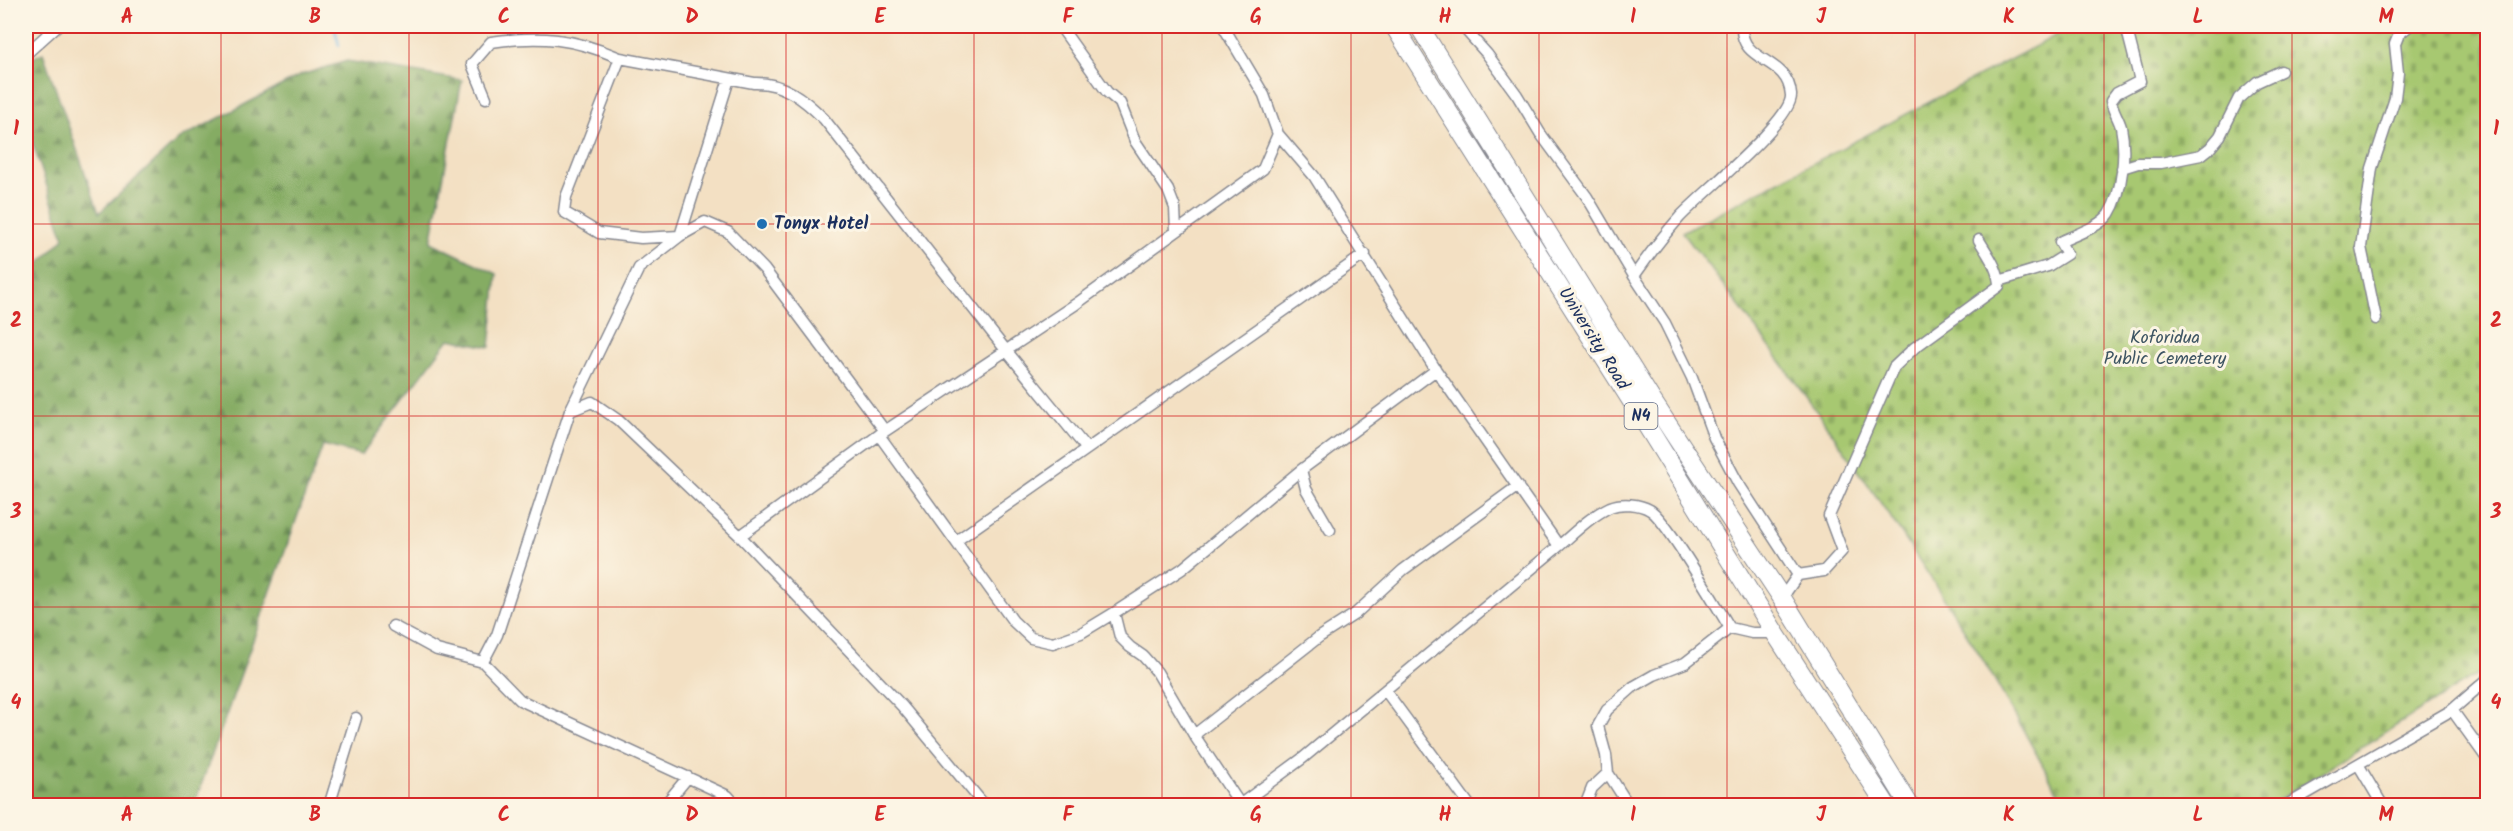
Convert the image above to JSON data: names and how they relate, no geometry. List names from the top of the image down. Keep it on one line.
{"streets":{"highway":["University Road","N4"]},"parks":["Koforidua Public Cemetery"],"places":["Tonyx Hotel"],"grid":{"columns":["A","B","C","D","E","F","G","H","I","J","K","L","M"],"rows":["1","2","3","4"]}}
